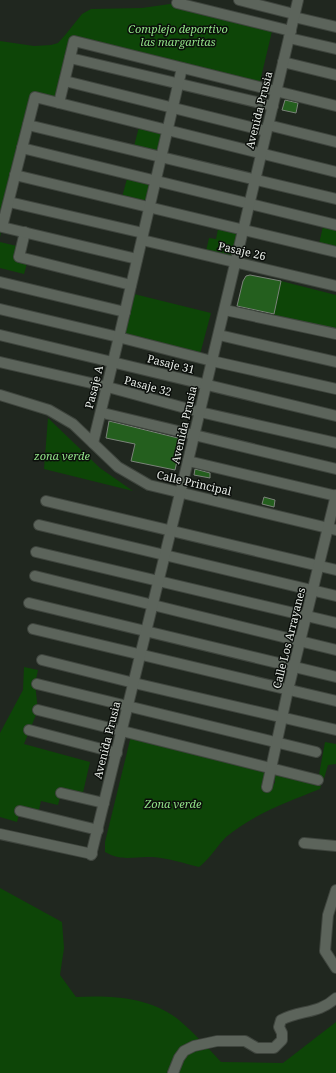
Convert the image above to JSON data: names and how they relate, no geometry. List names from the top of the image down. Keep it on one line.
{"streets":{"street":["Avenida Prusia","Pasaje 26","Pasaje 31","Pasaje 32","Pasaje A","Calle Principal","Calle Los Arrayanes"]},"crossings":[["Avenida Prusia","Pasaje 26"],["Avenida Prusia","Pasaje 31"],["Avenida Prusia","Pasaje 32"],["Avenida Prusia","Calle Principal"],["Pasaje 26","Pasaje A"],["Pasaje 31","Pasaje A"],["Pasaje 32","Pasaje A"],["Pasaje A","Calle Principal"],["Calle Principal","Calle Los Arrayanes"]],"parks":["Complejo deportivo las margaritas","zona verde","Zona verde"]}
